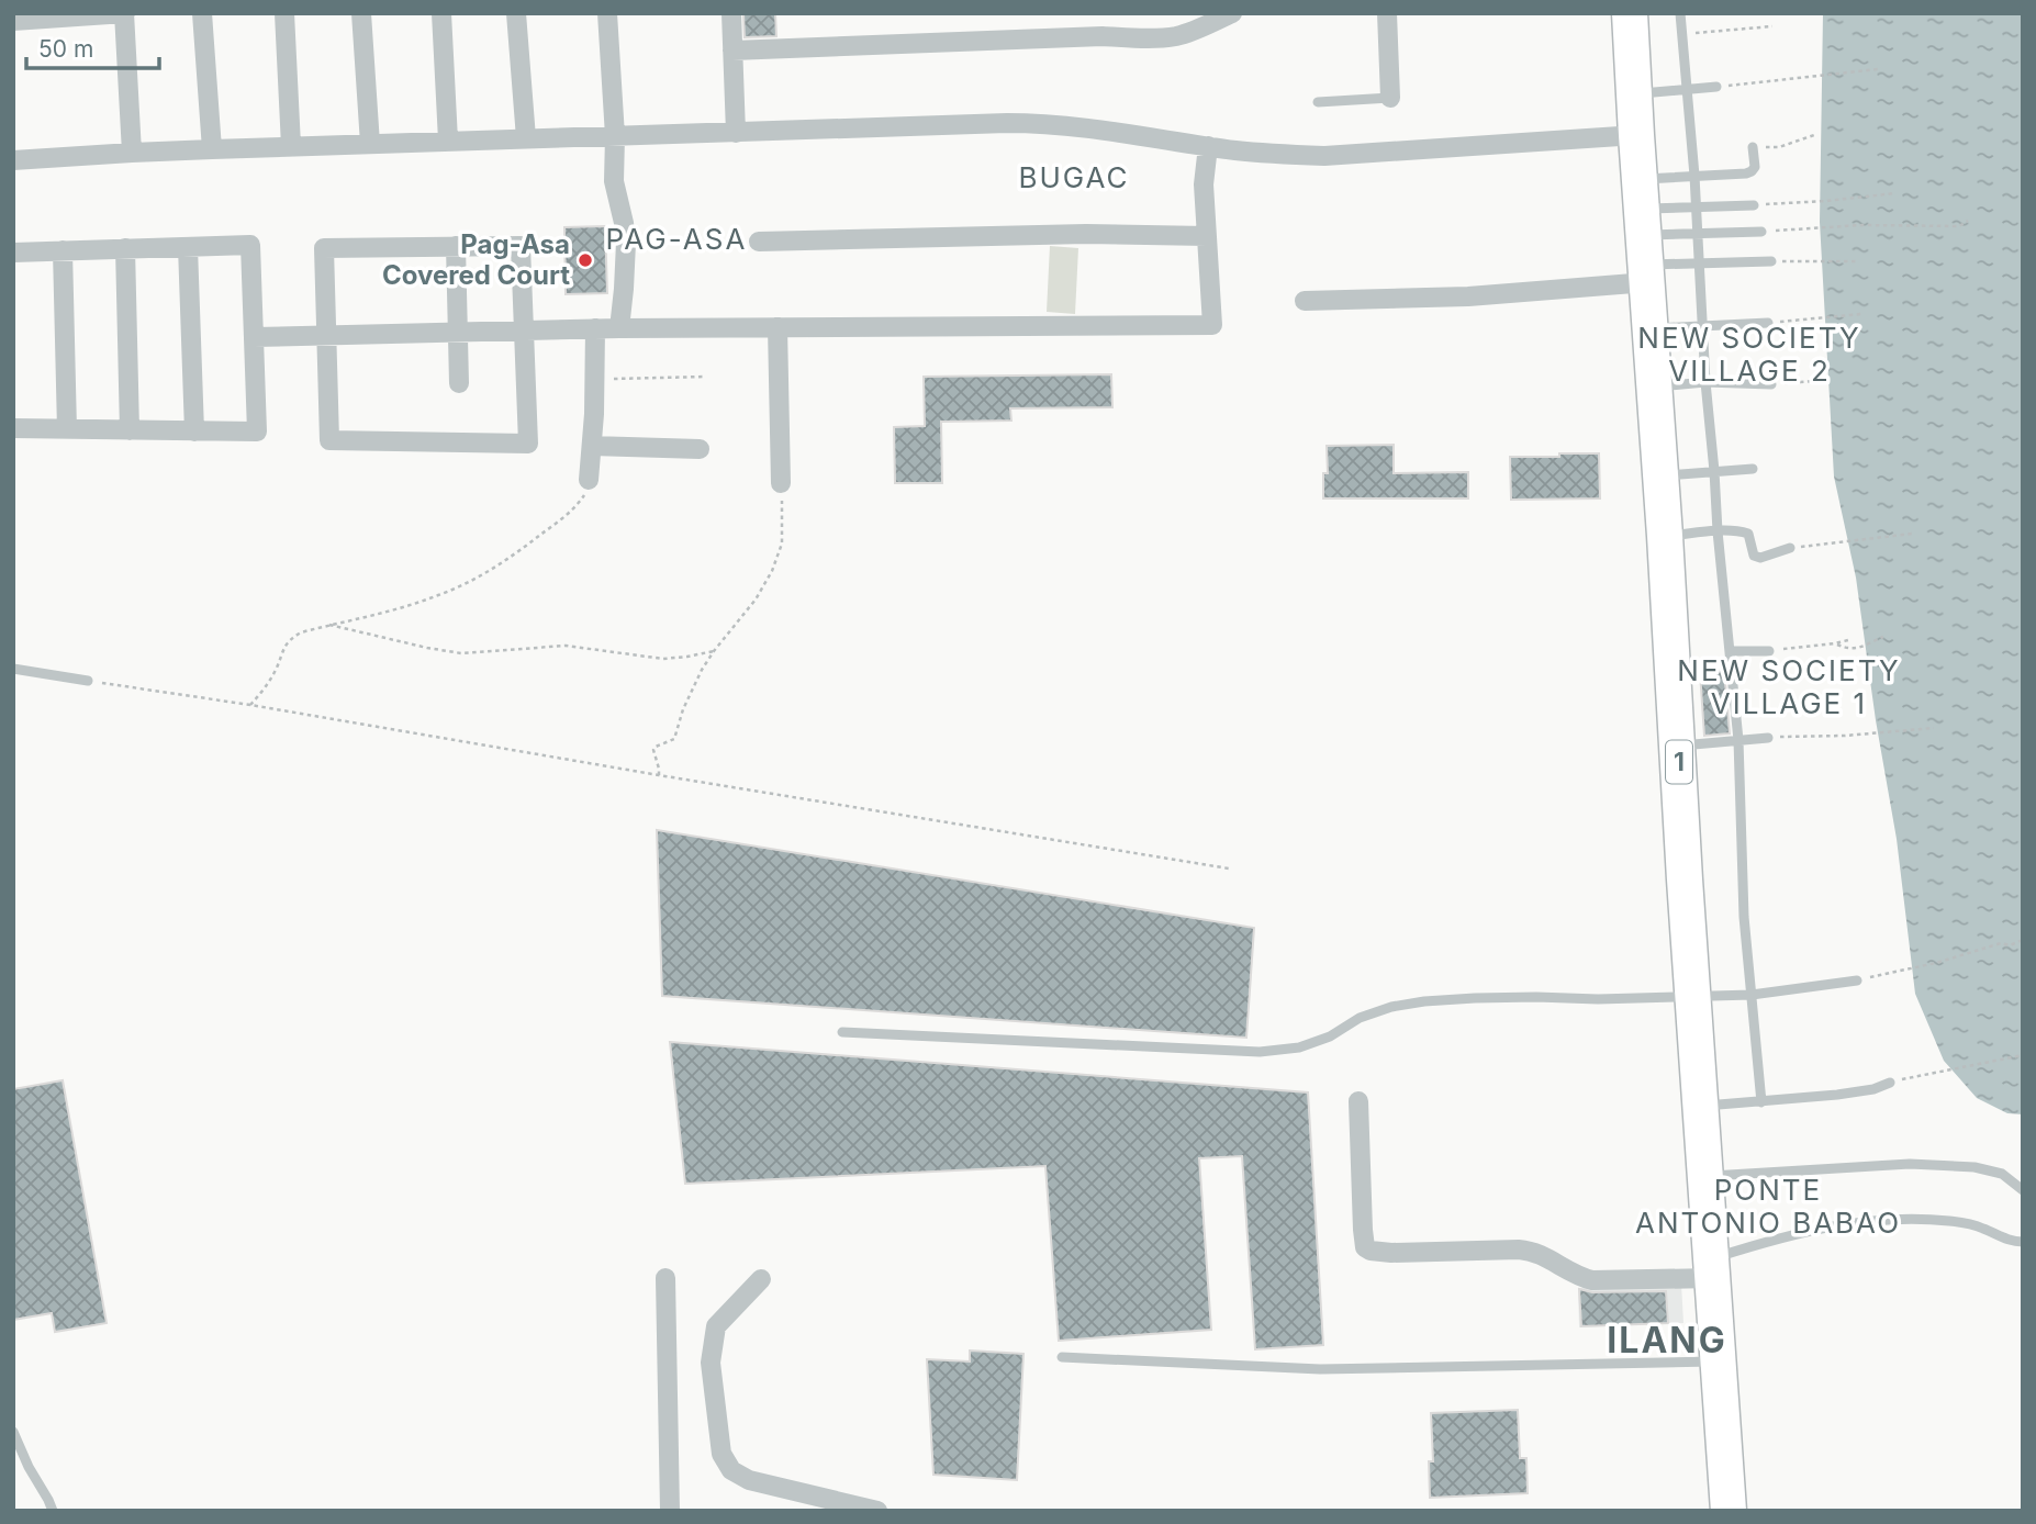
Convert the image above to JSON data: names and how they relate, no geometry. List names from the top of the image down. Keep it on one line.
{"streets":{"highway":["1"]},"districts":["BUGAC","PAG-ASA","NEW SOCIETY VILLAGE 2","NEW SOCIETY VILLAGE 1","PONTE ANTONIO BABAO","ILANG"],"places":["Pag-Asa Covered Court"],"scale_bar":"50 m"}
